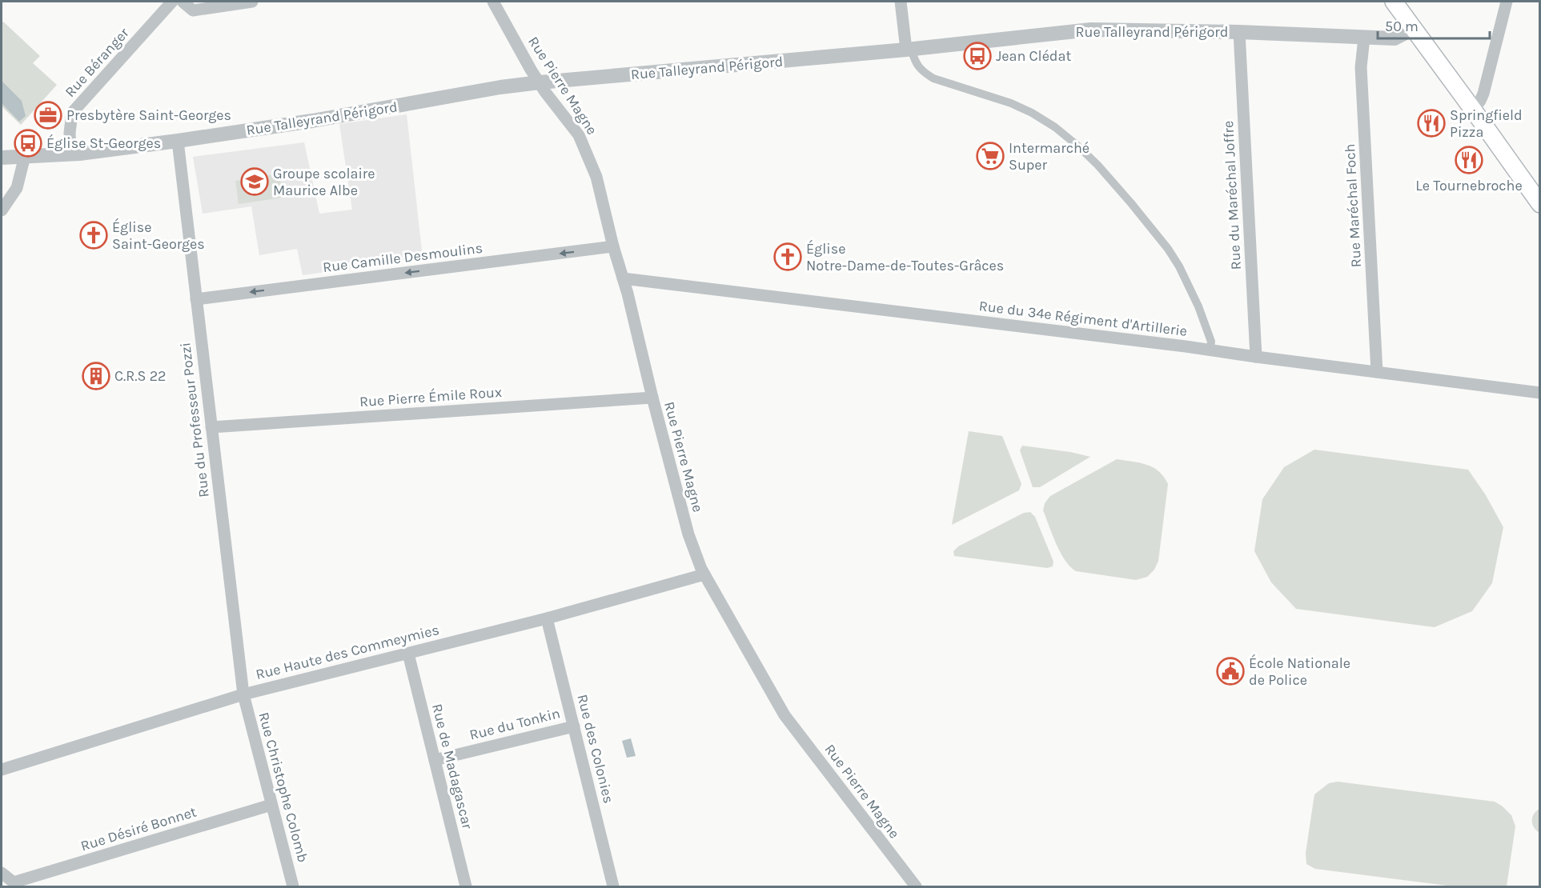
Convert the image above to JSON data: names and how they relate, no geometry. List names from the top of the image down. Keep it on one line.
{"streets":{"street":["Rue Talleyrand Périgord","Rue Béranger","Rue Pierre Magne","Rue du Maréchal Joffre","Rue Maréchal Foch","Rue Camille Desmoulins","Rue du 34e Régiment d'Artillerie","Rue Pierre Émile Roux","Rue du Professeur Pozzi","Rue Haute des Commeymies","Rue du Tonkin","Rue des Colonies","Rue de Madagascar","Rue Christophe Colomb","Rue Désiré Bonnet"]},"crossings":[["Rue Talleyrand Périgord","Rue Béranger"],["Rue Talleyrand Périgord","Rue Pierre Magne"],["Rue Talleyrand Périgord","Rue du Maréchal Joffre"],["Rue Talleyrand Périgord","Rue Maréchal Foch"],["Rue Talleyrand Périgord","Rue du Professeur Pozzi"],["Rue Pierre Magne","Rue Camille Desmoulins"],["Rue Pierre Magne","Rue du 34e Régiment d'Artillerie"],["Rue Pierre Magne","Rue Pierre Émile Roux"],["Rue Pierre Magne","Rue Haute des Commeymies"],["Rue du Maréchal Joffre","Rue du 34e Régiment d'Artillerie"],["Rue Maréchal Foch","Rue du 34e Régiment d'Artillerie"],["Rue Camille Desmoulins","Rue du Professeur Pozzi"],["Rue Pierre Émile Roux","Rue du Professeur Pozzi"],["Rue du Professeur Pozzi","Rue Haute des Commeymies"],["Rue du Professeur Pozzi","Rue Christophe Colomb"],["Rue Haute des Commeymies","Rue des Colonies"],["Rue Haute des Commeymies","Rue de Madagascar"],["Rue Haute des Commeymies","Rue Christophe Colomb"],["Rue du Tonkin","Rue des Colonies"],["Rue du Tonkin","Rue de Madagascar"],["Rue Christophe Colomb","Rue Désiré Bonnet"]],"one_way":["Rue Camille Desmoulins"],"places":{"bus stop":["Jean Clédat","Église St-Georges"],"office":["Presbytère Saint-Georges"],"restaurant":["Springfield Pizza","Le Tournebroche"],"supermarket":["Intermarché Super"],"school or university":["Groupe scolaire Maurice Albe"],"church":["Église Saint-Georges","Église Notre-Dame-de-Toutes-Grâces"],"building":["C.R.S 22"],"public building":["École Nationale de Police"]},"scale_bar":"50 m"}
